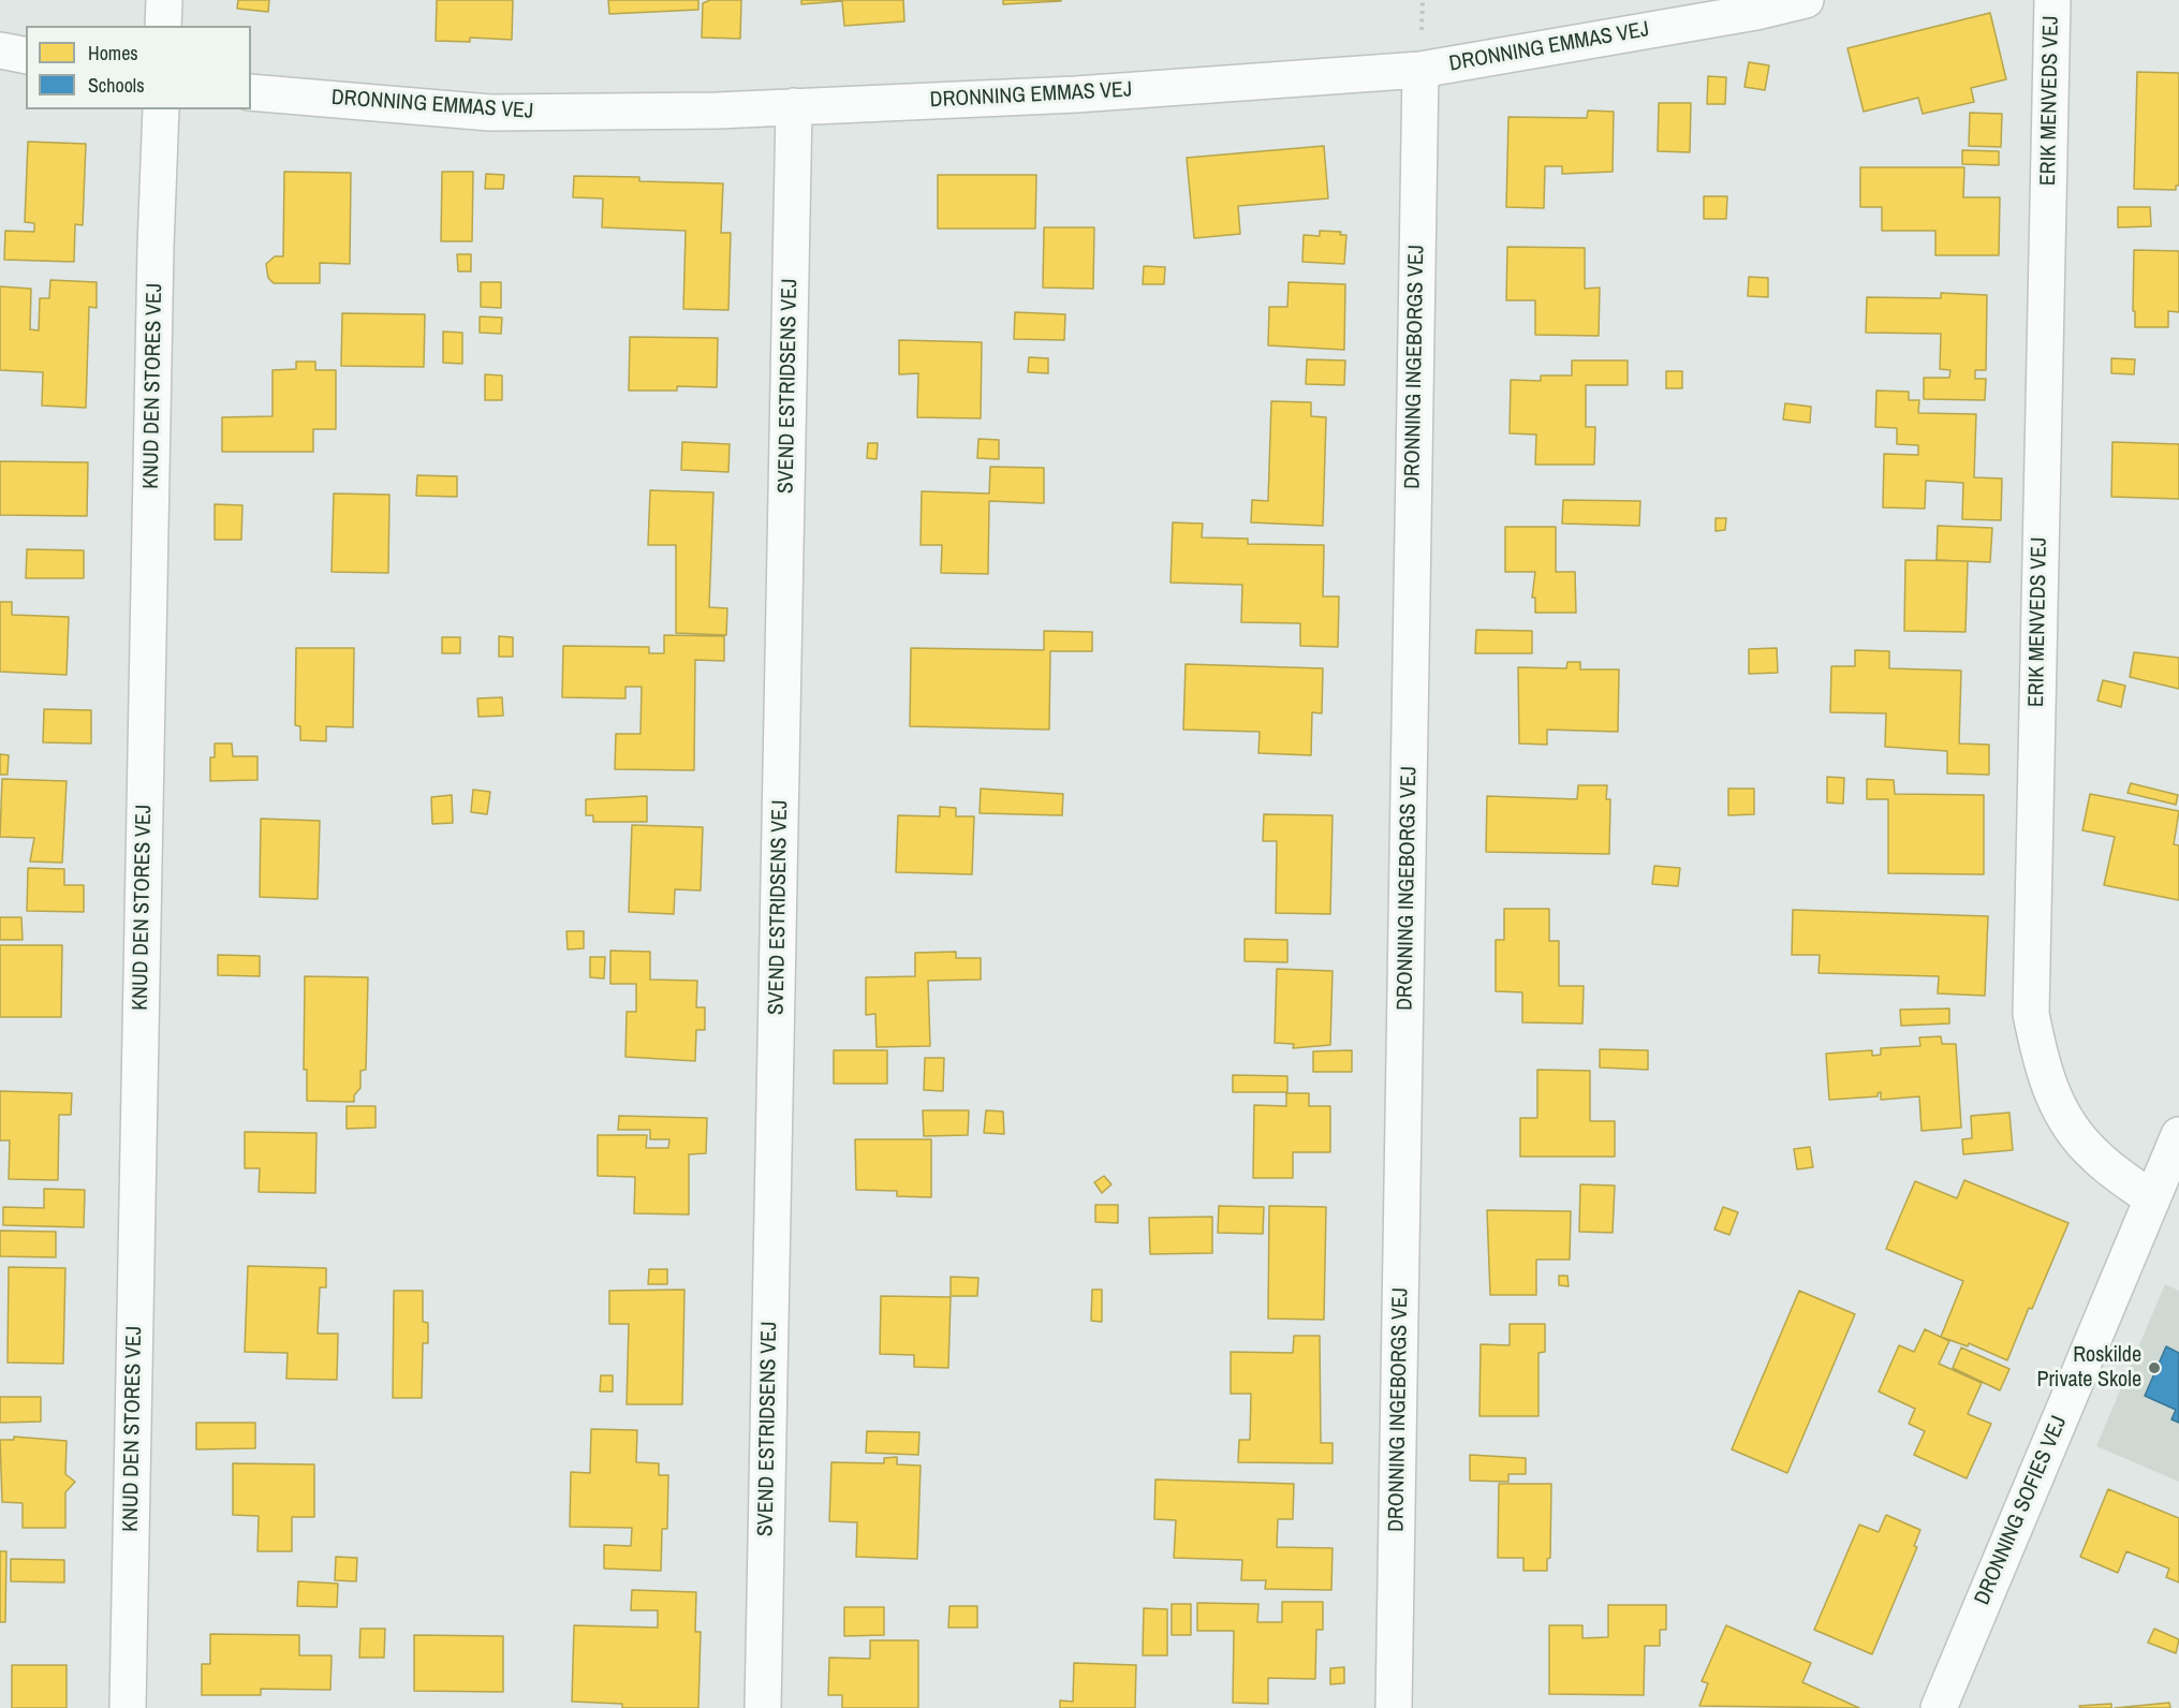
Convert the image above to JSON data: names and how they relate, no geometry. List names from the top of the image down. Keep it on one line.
{"streets":{"street":["DRONNING EMMAS VEJ","ERIK MENVEDS VEJ","DRONNING INGEBORGS VEJ","KNUD DEN STORES VEJ","SVEND ESTRIDSENS VEJ","DRONNING SOFIES VEJ"]},"crossings":[["DRONNING EMMAS VEJ","DRONNING INGEBORGS VEJ"],["DRONNING EMMAS VEJ","SVEND ESTRIDSENS VEJ"],["ERIK MENVEDS VEJ","DRONNING SOFIES VEJ"]],"places":["Roskilde Private Skole"],"legend":["Homes","Schools"]}
